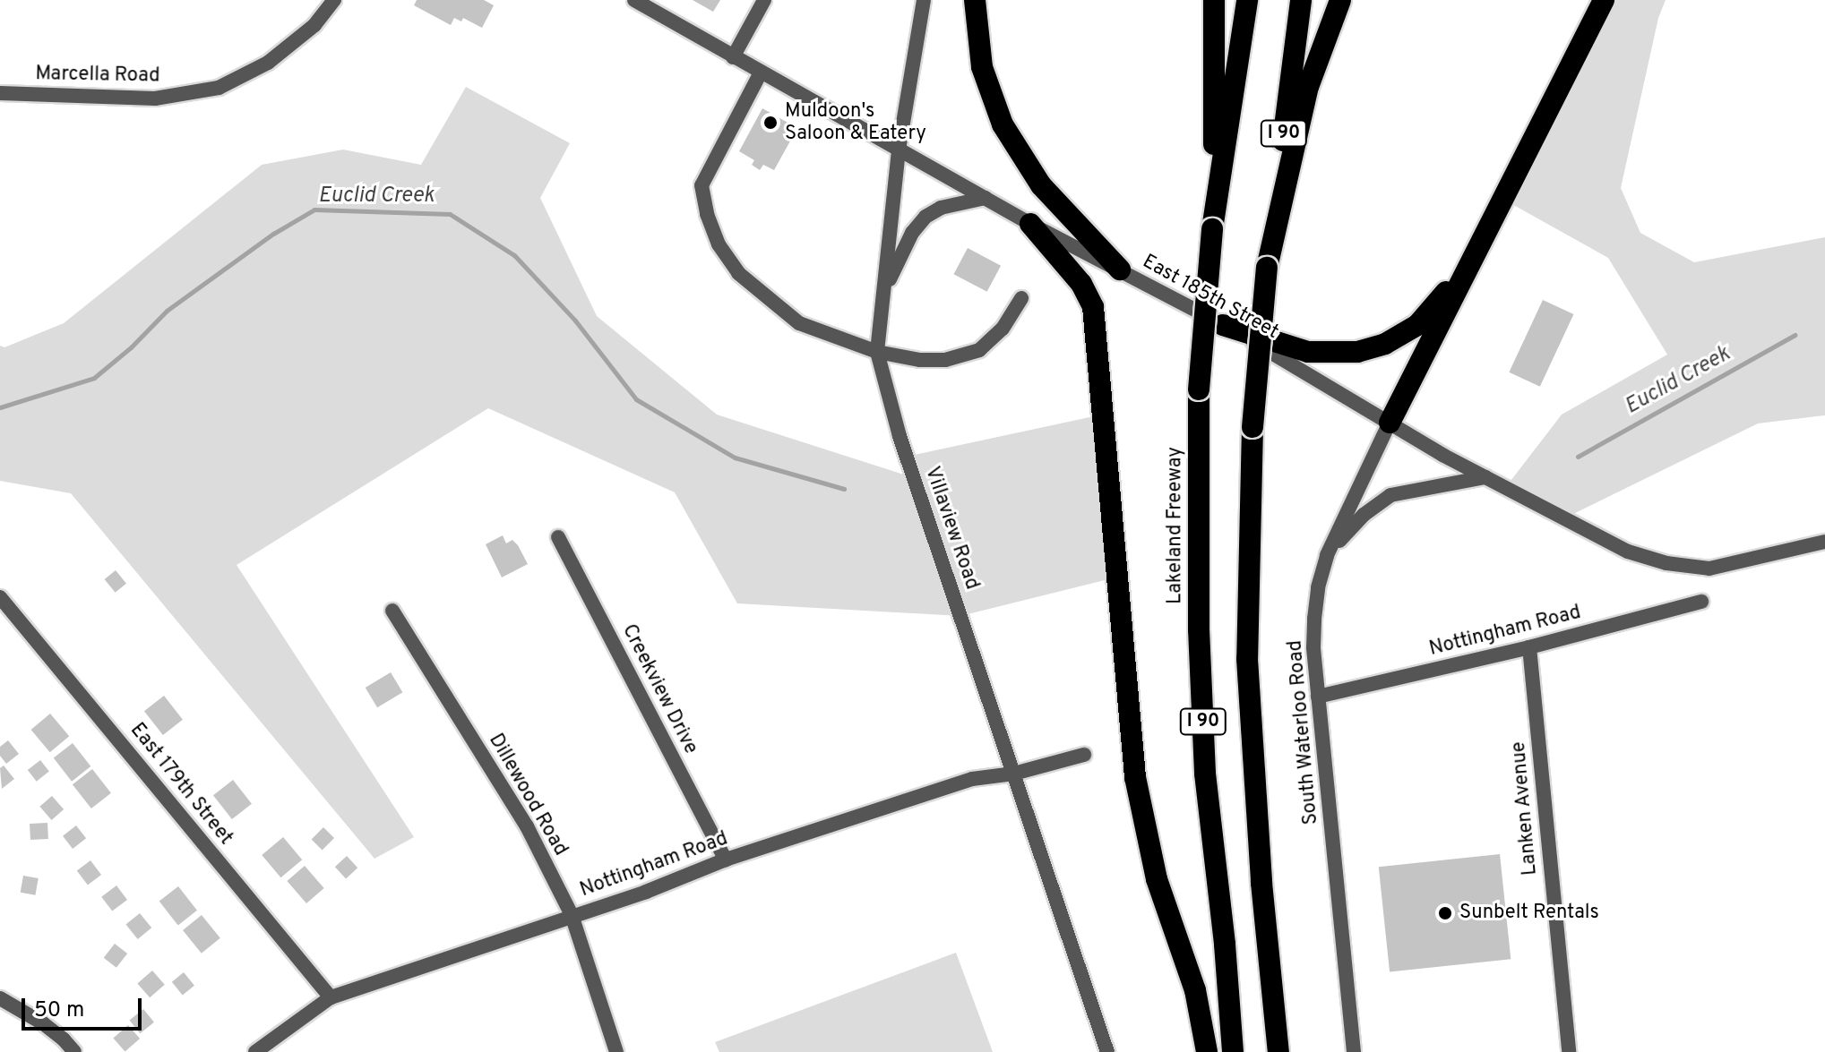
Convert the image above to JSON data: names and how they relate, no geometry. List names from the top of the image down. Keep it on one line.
{"streets":{"highway":["I 90","Lakeland Freeway"],"street":["Marcella Road","East 185th Street","Villaview Road","Nottingham Road","Creekview Drive","South Waterloo Road","East 179th Street","Dillewood Road","Lanken Avenue"]},"crossings":[["East 185th Street","Villaview Road"],["East 185th Street","South Waterloo Road"],["Villaview Road","Nottingham Road"],["Nottingham Road","Creekview Drive"],["Nottingham Road","South Waterloo Road"],["Nottingham Road","East 179th Street"],["Nottingham Road","Dillewood Road"],["Nottingham Road","Lanken Avenue"]],"water":["Euclid Creek"],"places":["Muldoon's Saloon & Eatery","Sunbelt Rentals"],"scale_bar":"50 m"}
